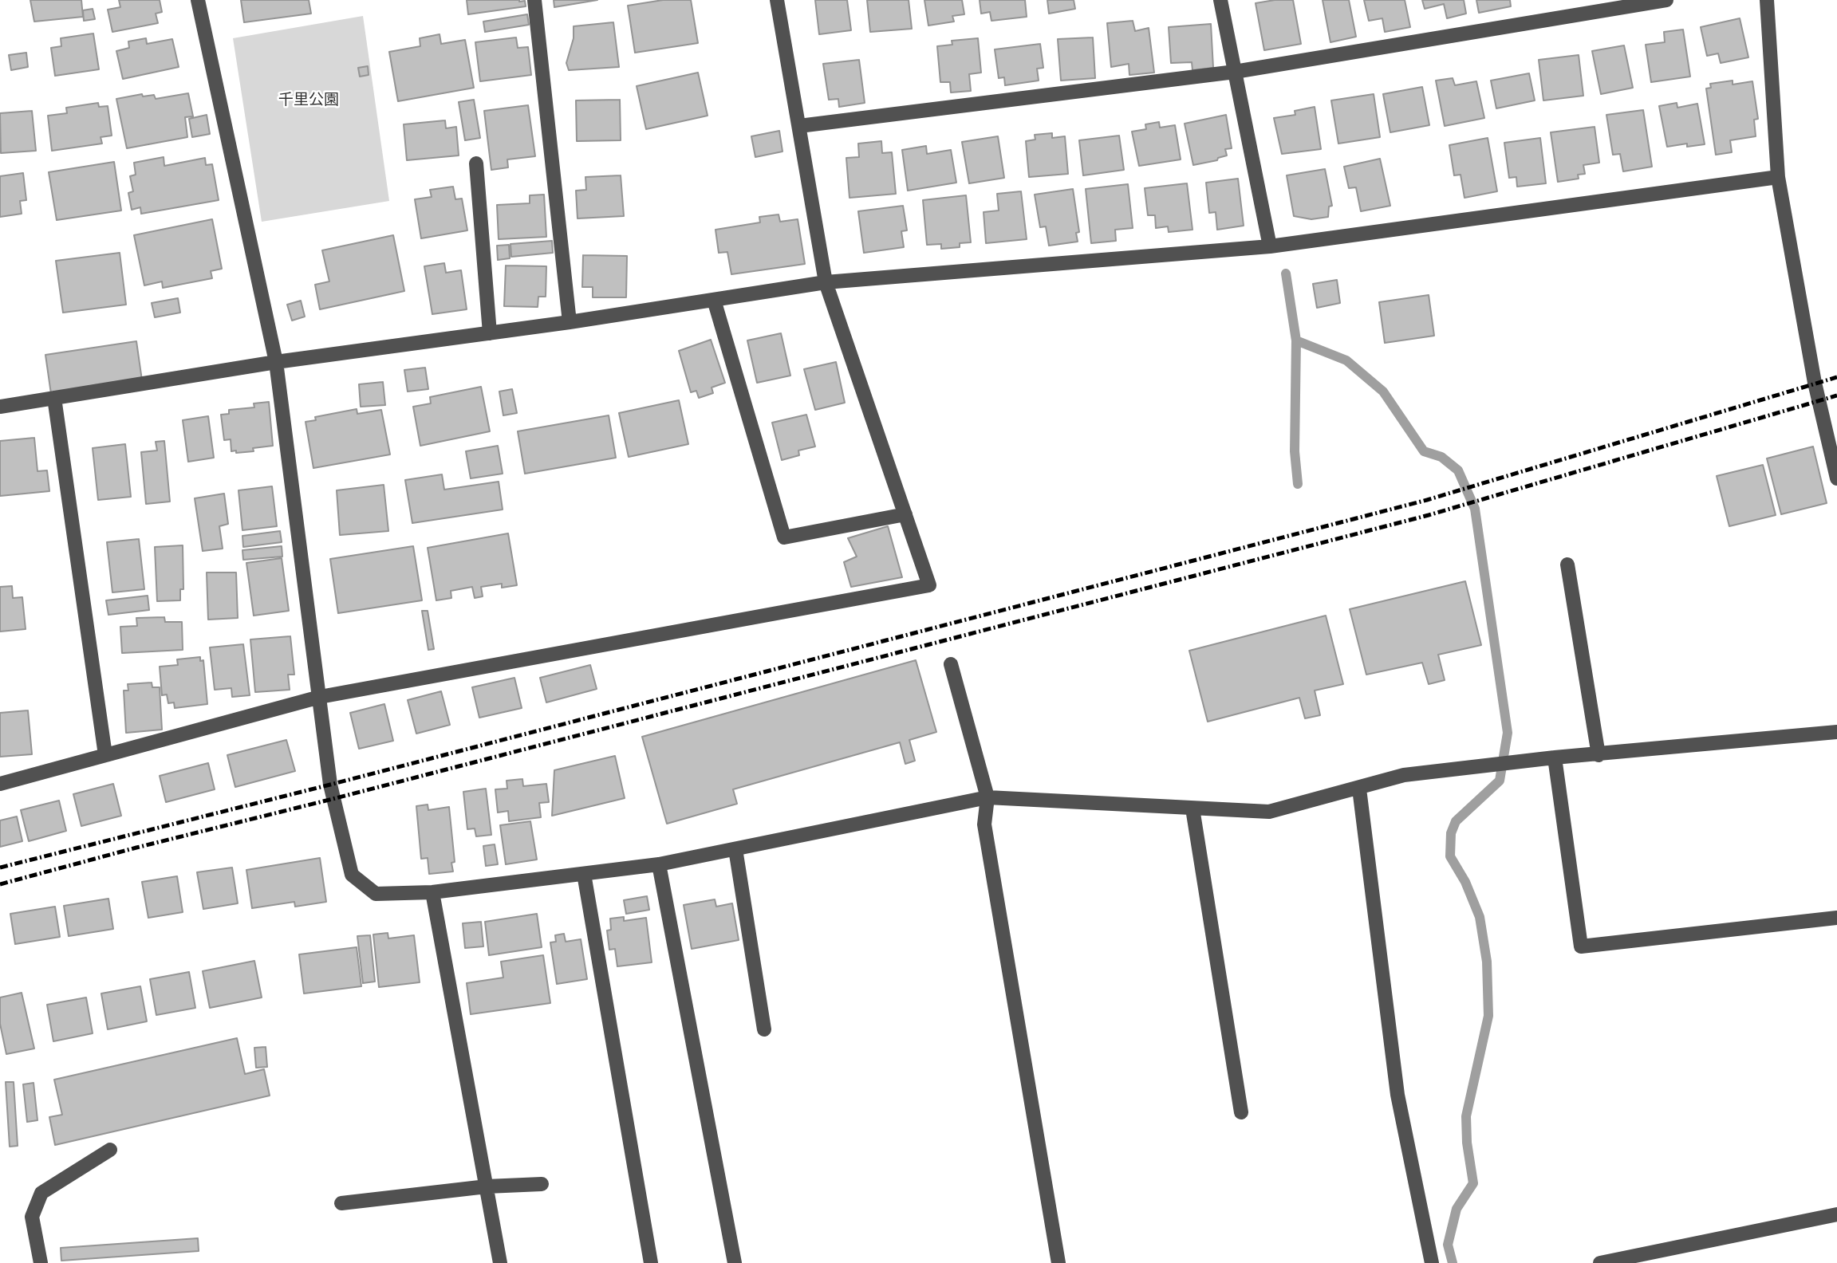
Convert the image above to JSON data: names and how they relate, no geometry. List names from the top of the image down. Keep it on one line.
{"parks":["千里公園"]}
